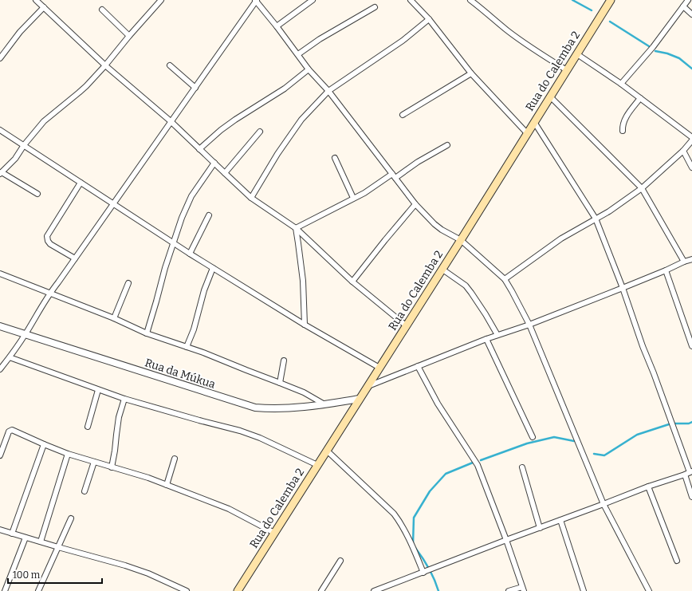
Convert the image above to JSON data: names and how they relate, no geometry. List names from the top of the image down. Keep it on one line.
{"streets":{"main road":["Rua do Calemba 2"],"street":["Rua da Múkua"]},"crossings":[["Rua do Calemba 2","Rua da Múkua"]],"scale_bar":"100 m"}
